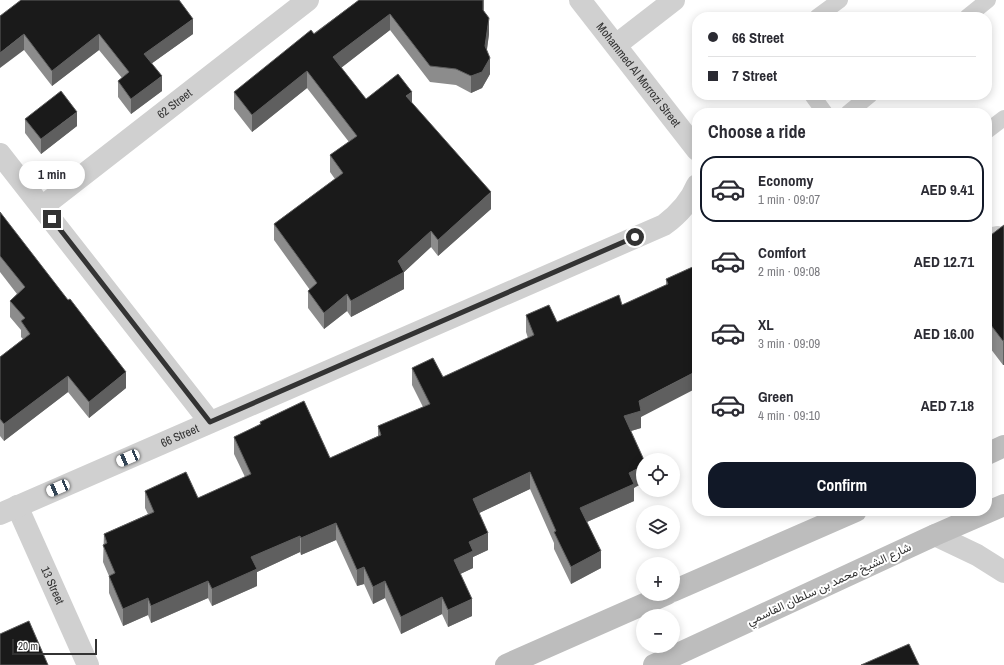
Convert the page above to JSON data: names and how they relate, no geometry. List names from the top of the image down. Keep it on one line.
{"streets":{"main road":["شارع الشيخ محمد بن سلطان القاسمي"],"street":["Mohammed Al Morrozi Street","62 Street","66 Street","13 Street"]},"crossings":[["66 Street","13 Street"]],"scale_bar":"20 m","page":{"banner":["66 Street","7 Street"],"heading":"Choose a ride","list":[{"name":"Economy","note":"1 min · 09:07","value":"AED 9.41"},{"name":"Comfort","note":"2 min · 09:08","value":"AED 12.71"},{"name":"XL","note":"3 min · 09:09","value":"AED 16.00"},{"name":"Green","note":"4 min · 09:10","value":"AED 7.18"}],"bubble":"1 min","map_buttons":["+","−"],"buttons":"Confirm","scale":"20 m"}}
